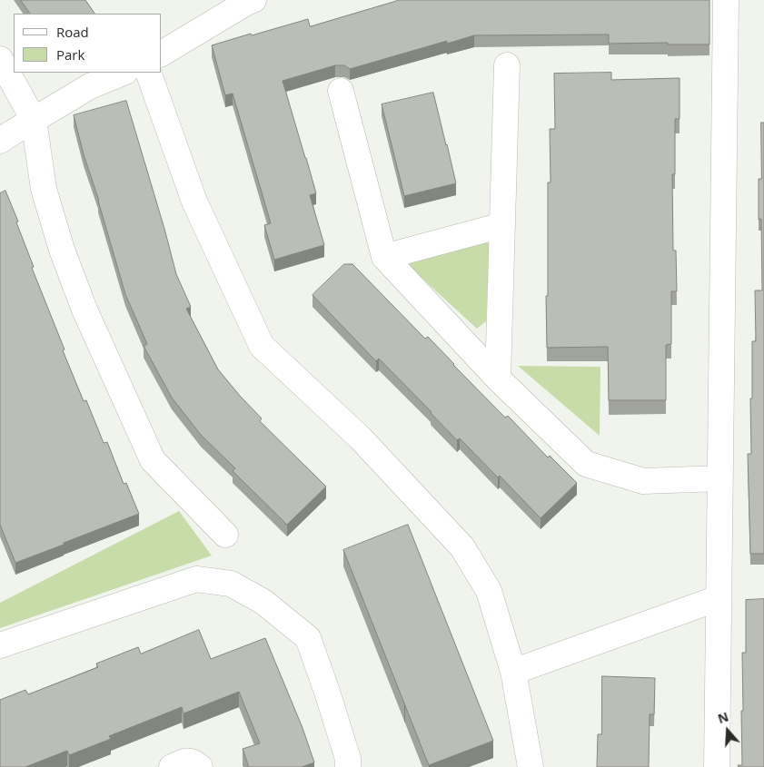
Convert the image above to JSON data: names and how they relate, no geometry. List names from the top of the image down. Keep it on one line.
{"legend":["Road","Park"],"north":"top"}
